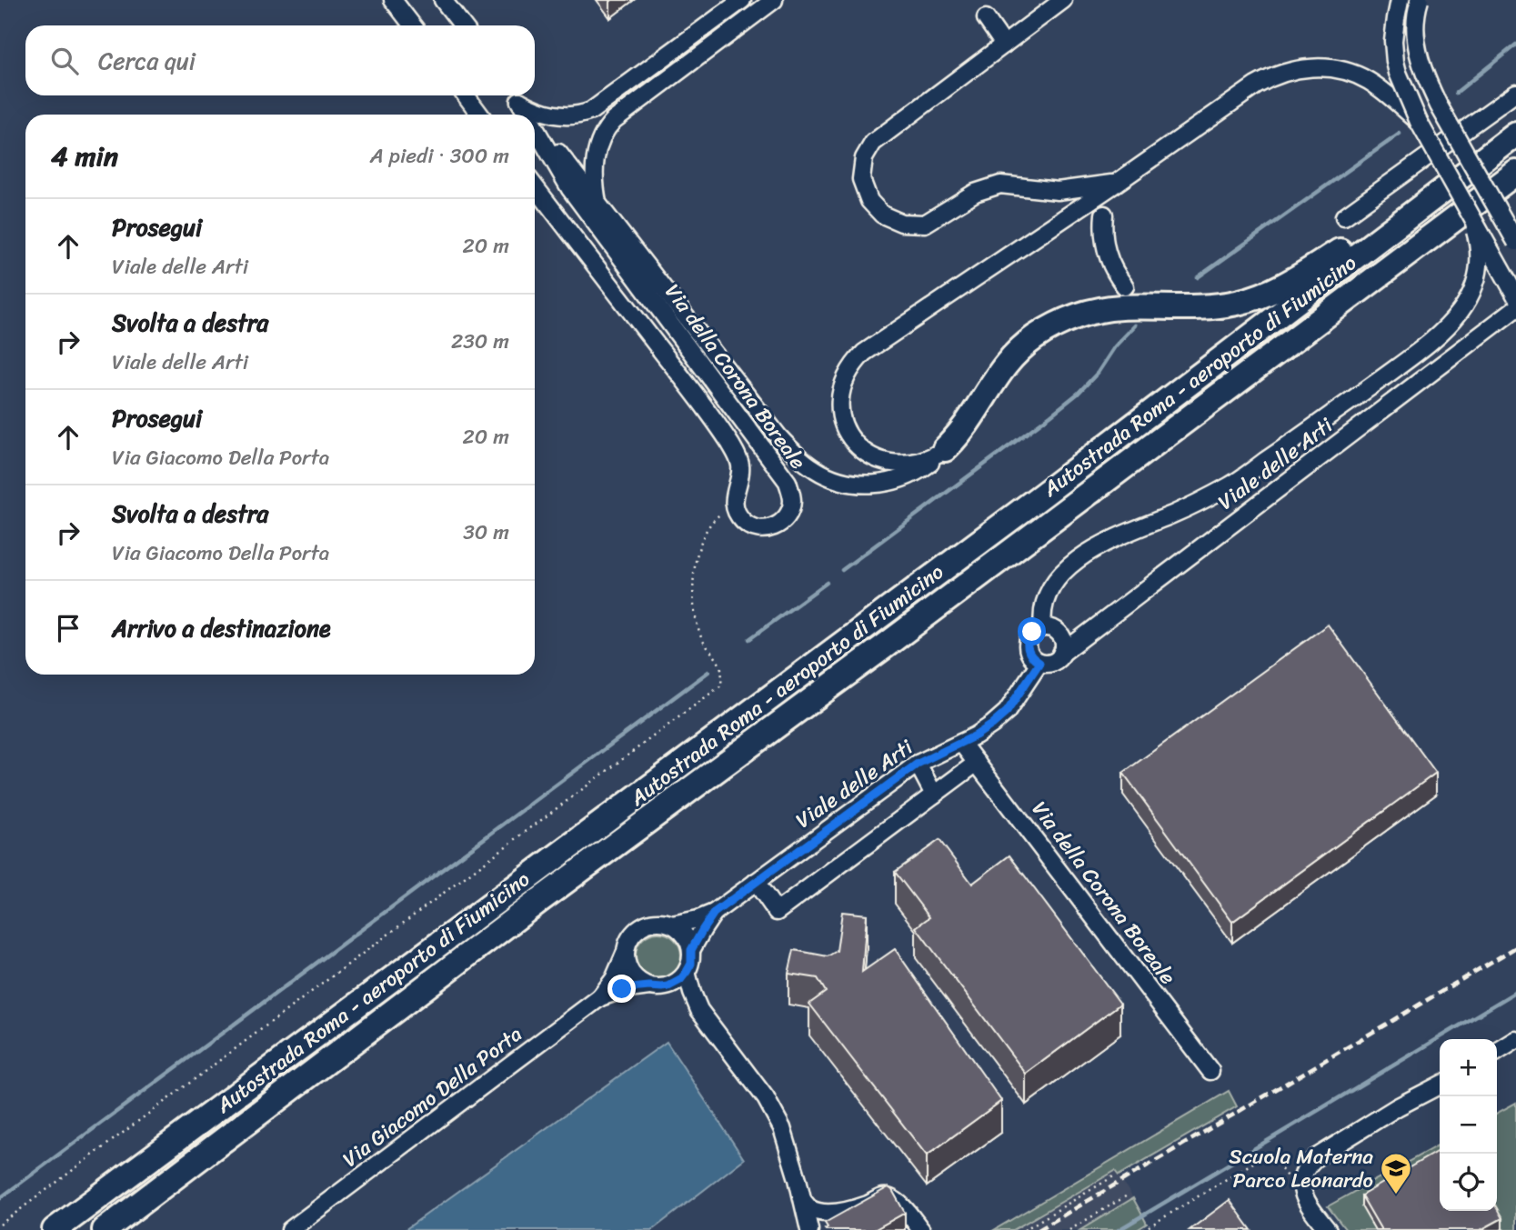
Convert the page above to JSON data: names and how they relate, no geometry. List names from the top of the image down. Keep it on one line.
{"streets":{"highway":["Autostrada Roma - aeroporto di Fiumicino"],"street":["Via della Corona Boreale","Viale delle Arti","Via Giacomo Della Porta"]},"crossings":[["Via della Corona Boreale","Viale delle Arti"],["Viale delle Arti","Via Giacomo Della Porta"]],"places":{"school or university":["Scuola Materna Parco Leonardo"]},"page":{"search":"Cerca qui","heading":["4 min","A piedi · 300 m"],"list":[["Prosegui","Viale delle Arti","20 m"],["Svolta a destra","Viale delle Arti","230 m"],["Prosegui","Via Giacomo Della Porta","20 m"],["Svolta a destra","Via Giacomo Della Porta","30 m"],"Arrivo a destinazione"],"map_buttons":["+","−"]}}
